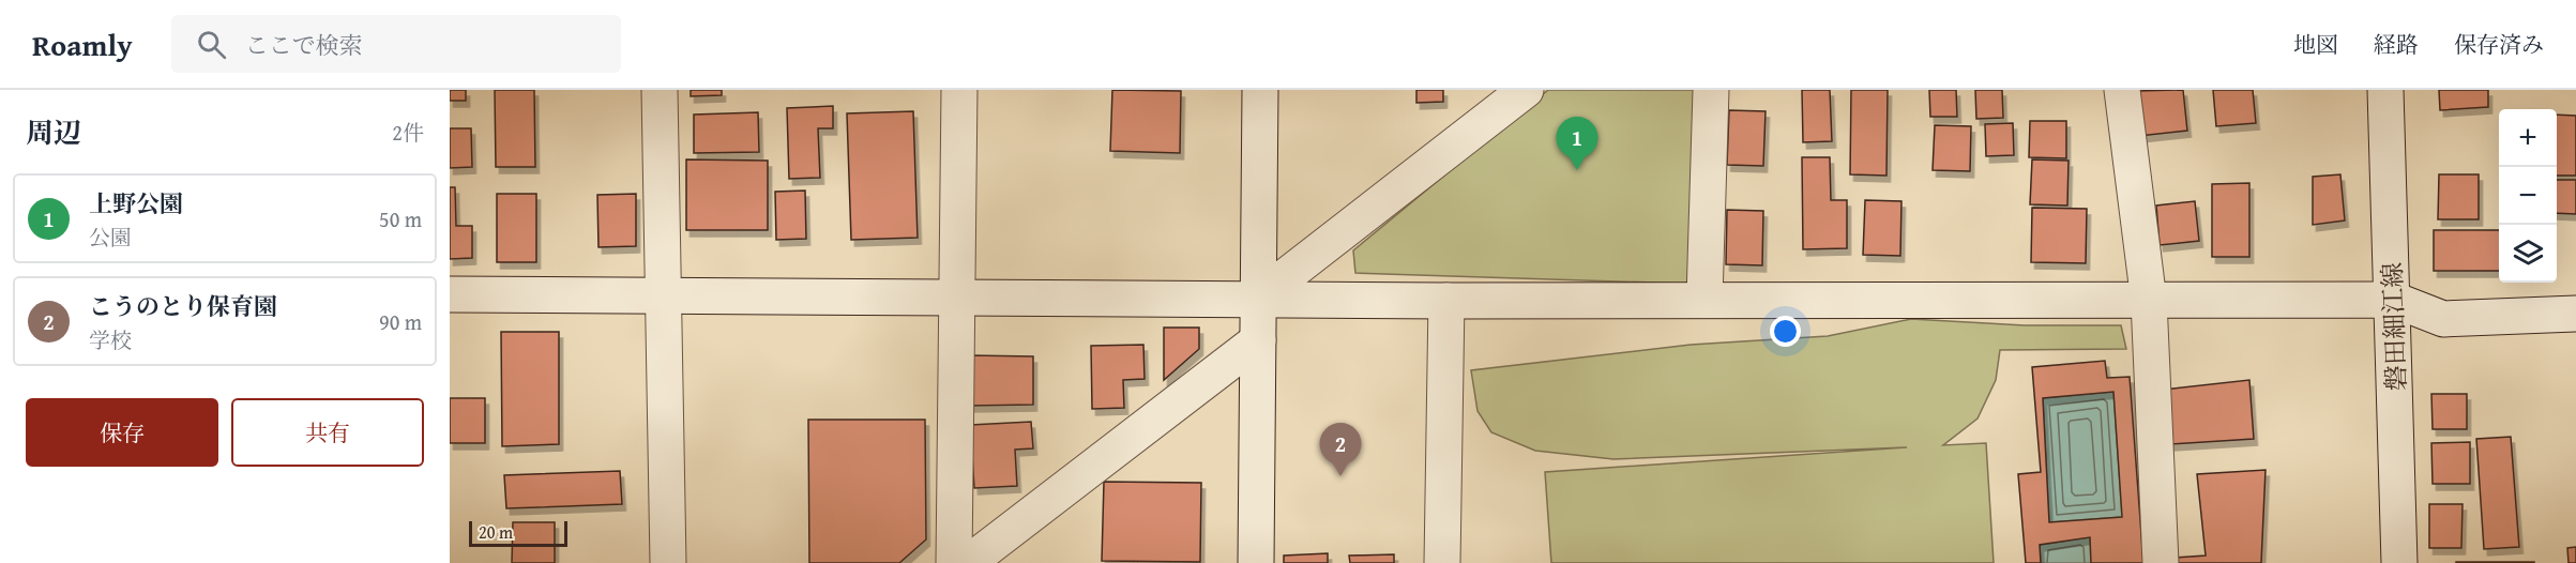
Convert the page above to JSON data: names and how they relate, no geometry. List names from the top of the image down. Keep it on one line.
{"streets":{"street":["磐田細江線"]},"scale_bar":"20 m","page":{"header":"Roamly","search":"ここで検索","nav":["地図","経路","保存済み"],"heading":["周辺","2件"],"map_buttons":["+","−"],"pins":["1","2"],"list":[{"mark":"1","name":"上野公園","note":"公園","value":"50 m"},{"mark":"2","name":"こうのとり保育園","note":"学校","value":"90 m"}],"buttons":["保存","共有"],"scale":"20 m"}}
